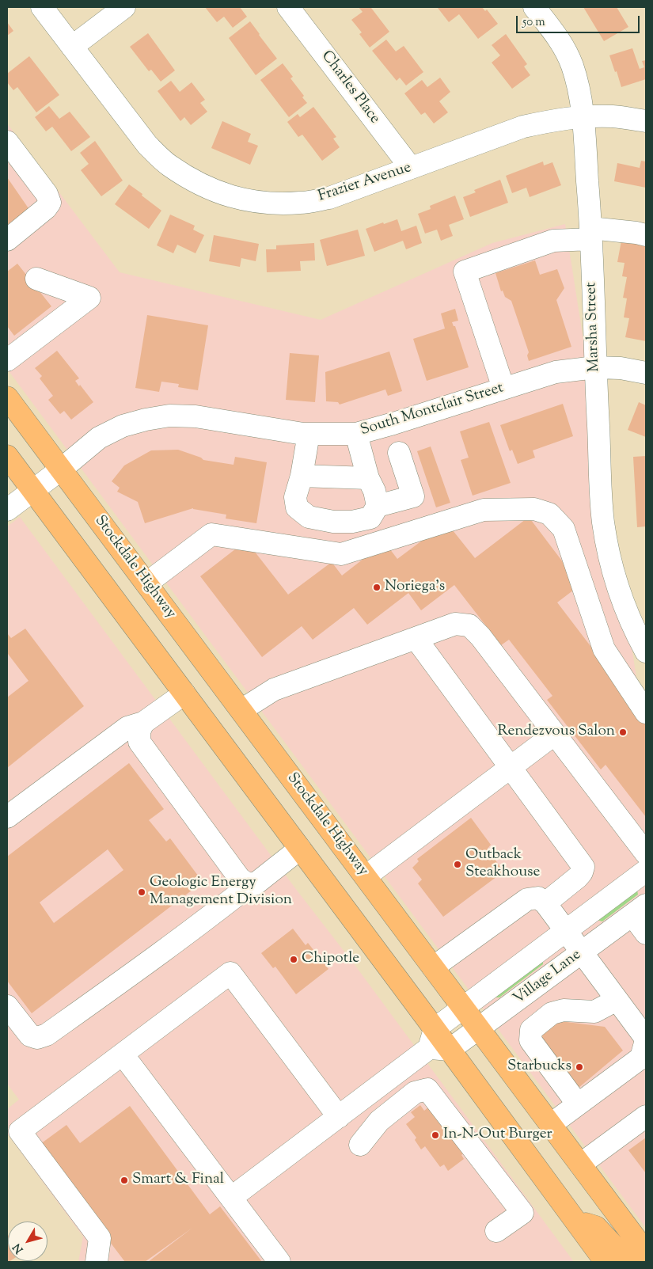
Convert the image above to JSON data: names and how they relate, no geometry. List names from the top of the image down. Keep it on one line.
{"streets":{"main road":["Stockdale Highway"],"street":["Charles Place","Frazier Avenue","Marsha Street","South Montclair Street","Village Lane"]},"crossings":[["Charles Place","Frazier Avenue"],["Frazier Avenue","Marsha Street"],["Marsha Street","South Montclair Street"],["South Montclair Street","Stockdale Highway"],["Stockdale Highway","Village Lane"]],"places":["Noriega's","Rendezvous Salon","Outback Steakhouse","Geologic Energy Management Division","Chipotle","Starbucks","In-N-Out Burger","Smart & Final"],"scale_bar":"50 m","north":"bottom left"}
